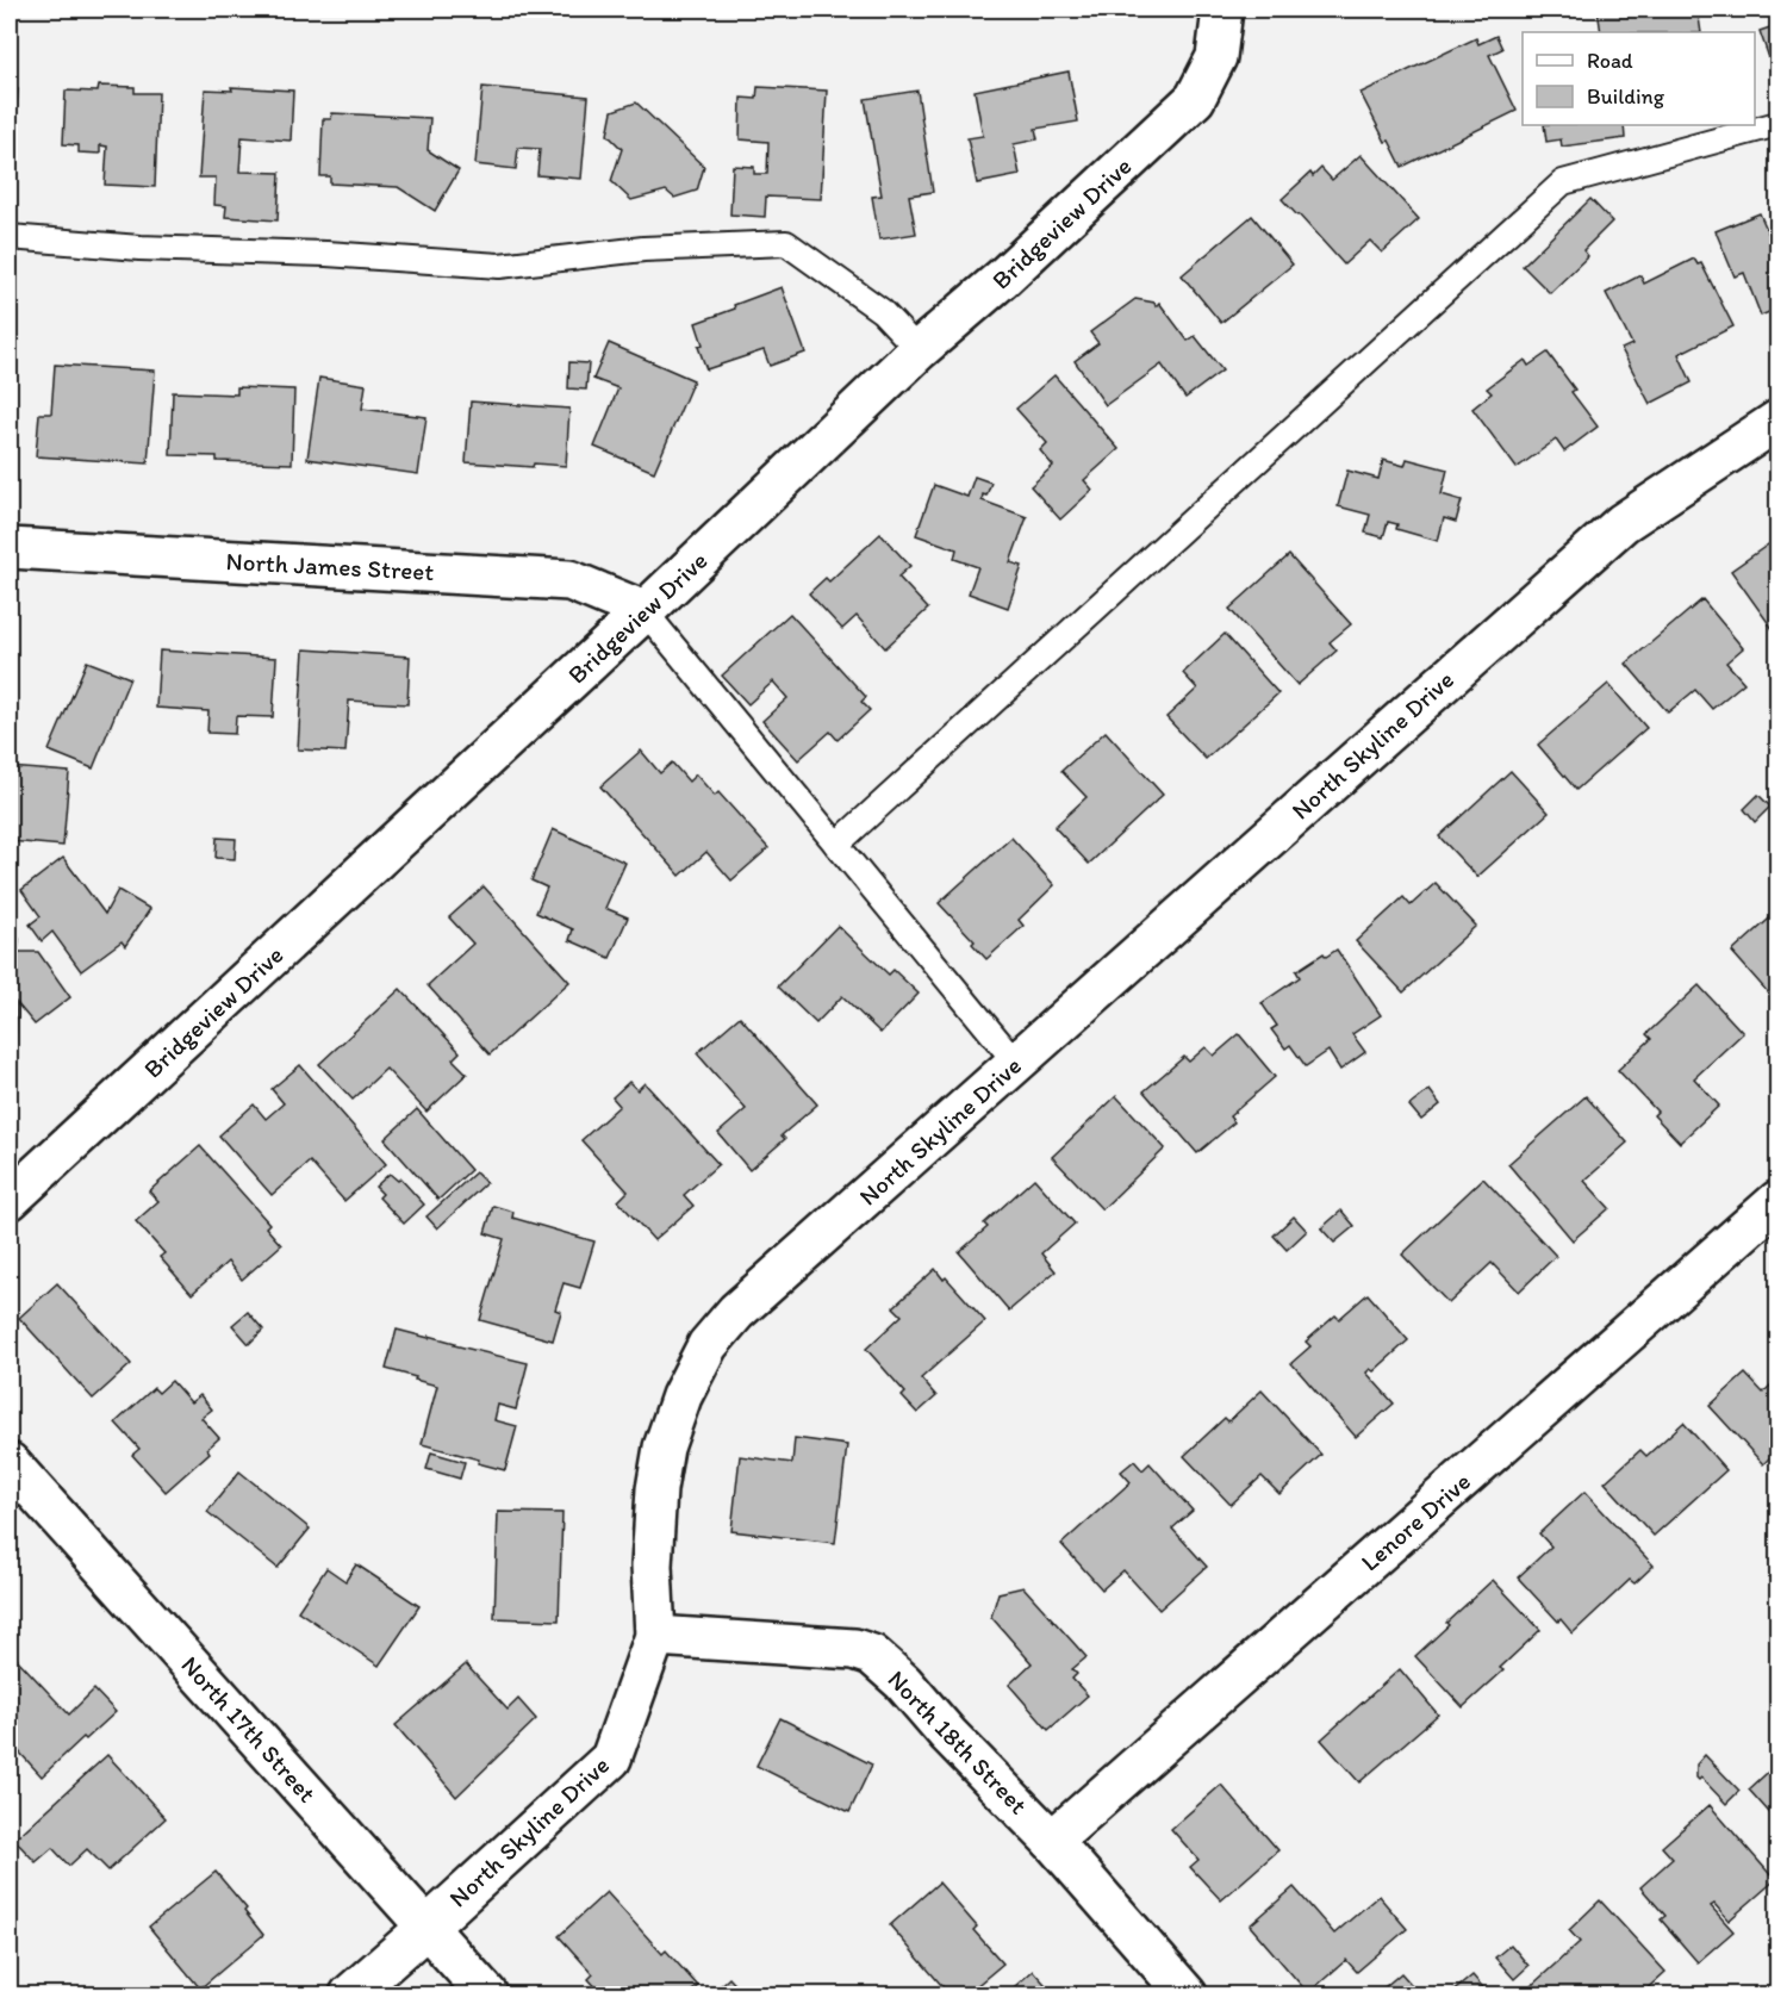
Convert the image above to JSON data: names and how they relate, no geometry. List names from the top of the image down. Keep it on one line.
{"streets":{"street":["Bridgeview Drive","North James Street","North Skyline Drive","Lenore Drive","North 17th Street","North 18th Street"]},"crossings":[["Bridgeview Drive","North James Street"],["North Skyline Drive","North 17th Street"],["North Skyline Drive","North 18th Street"],["Lenore Drive","North 18th Street"]],"legend":["Road","Building"]}
